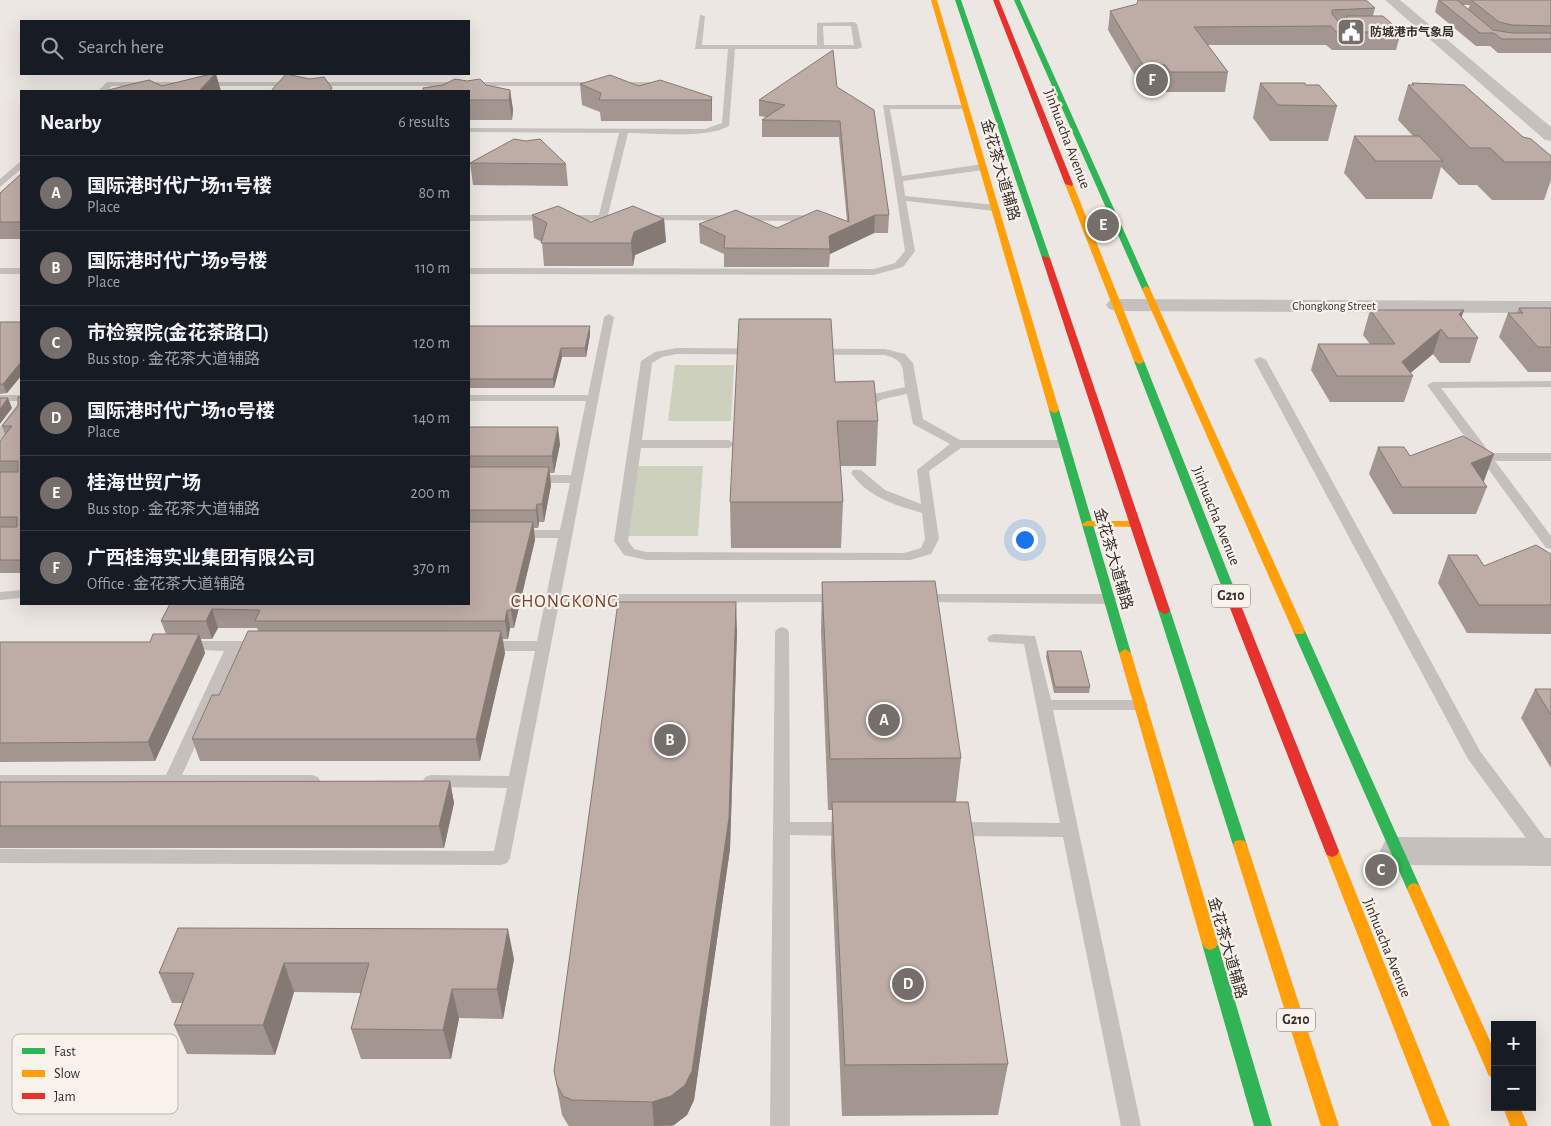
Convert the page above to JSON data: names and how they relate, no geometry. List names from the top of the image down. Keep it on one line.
{"streets":{"main road":["Jinhuacha Avenue","金花茶大道辅路","G210"],"street":["Chongkong Street"]},"crossings":[["Jinhuacha Avenue","Chongkong Street"]],"districts":["CHONGKONG"],"places":{"public building":["防城港市气象局"]},"legend":["Fast","Slow","Jam"],"page":{"search":"Search here","pins":["F","E","A","B","C","D"],"heading":["Nearby","6 results"],"list":[{"mark":"A","name":"国际港时代广场11号楼","note":"Place","value":"80 m"},{"mark":"B","name":"国际港时代广场9号楼","note":"Place","value":"110 m"},{"mark":"C","name":"市检察院(金花茶路口)","note":"Bus stop · 金花茶大道辅路","value":"120 m"},{"mark":"D","name":"国际港时代广场10号楼","note":"Place","value":"140 m"},{"mark":"E","name":"桂海世贸广场","note":"Bus stop · 金花茶大道辅路","value":"200 m"},{"mark":"F","name":"广西桂海实业集团有限公司","note":"Office · 金花茶大道辅路","value":"370 m"}],"map_buttons":["+","−"]}}
